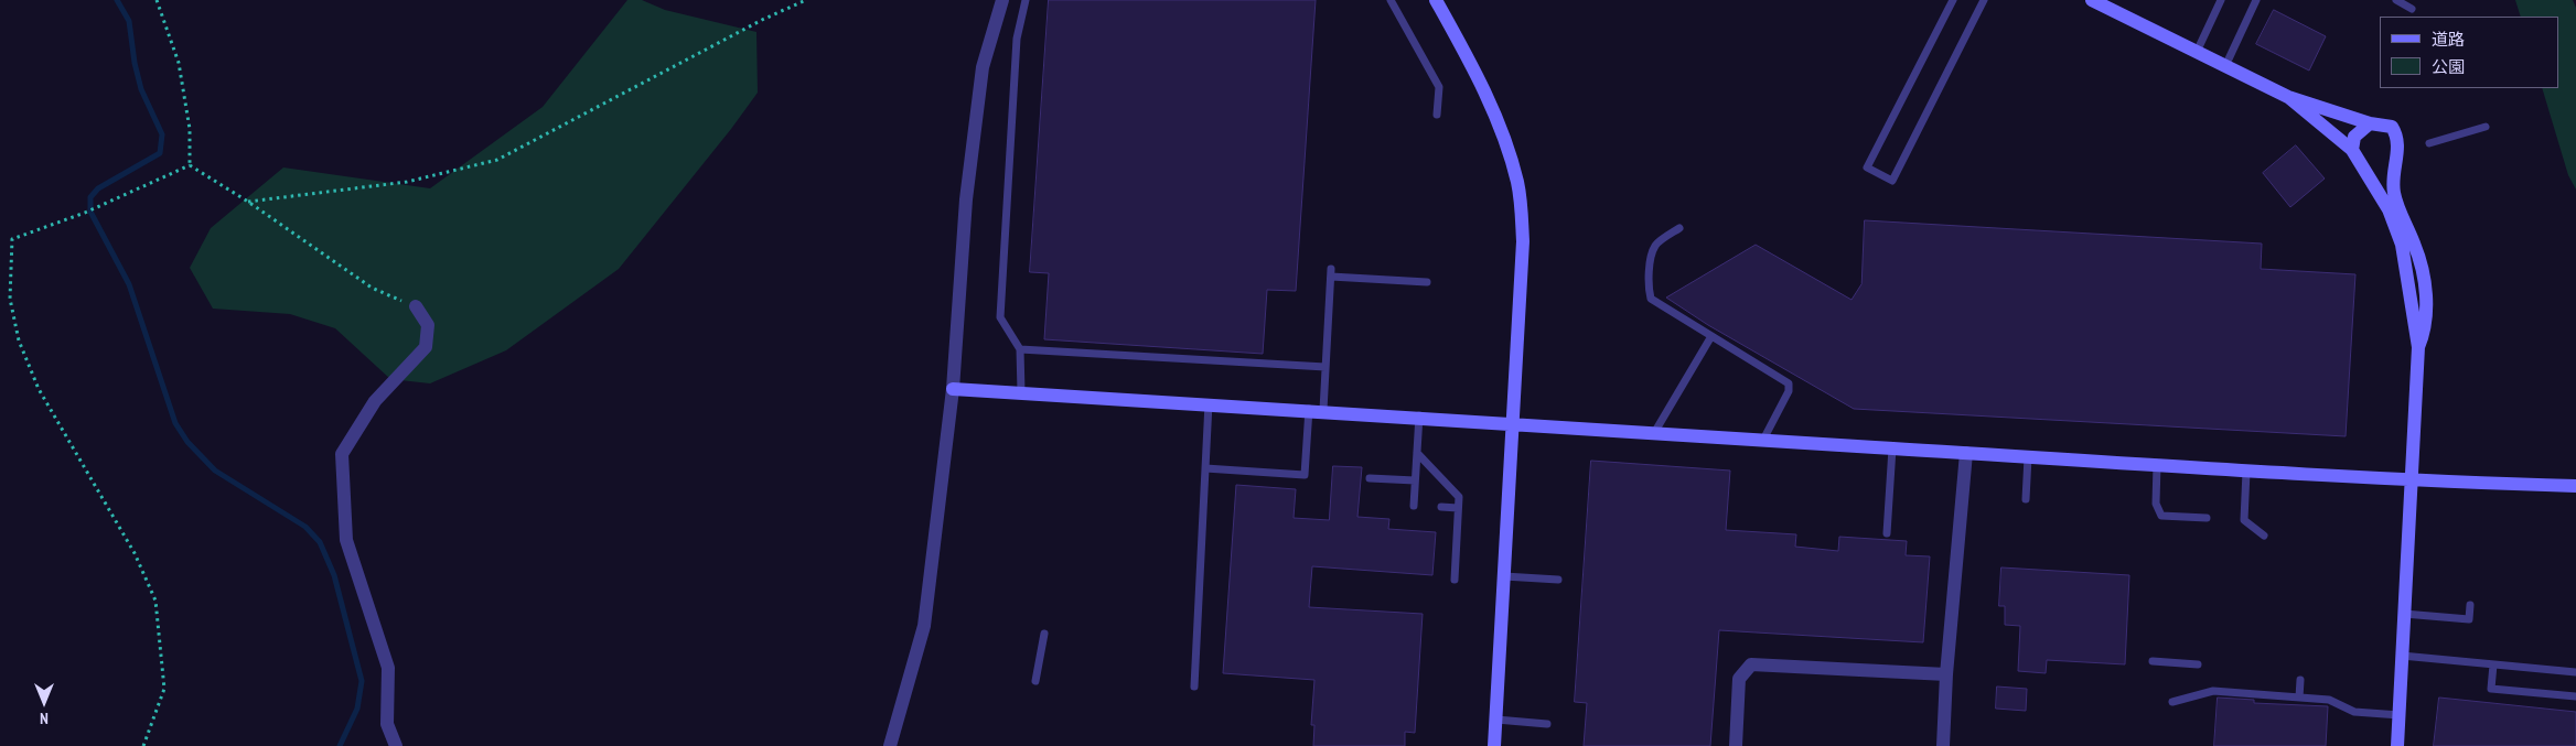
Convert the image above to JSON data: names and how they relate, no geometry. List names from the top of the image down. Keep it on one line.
{"legend":["道路","公園"],"north":"bottom"}
